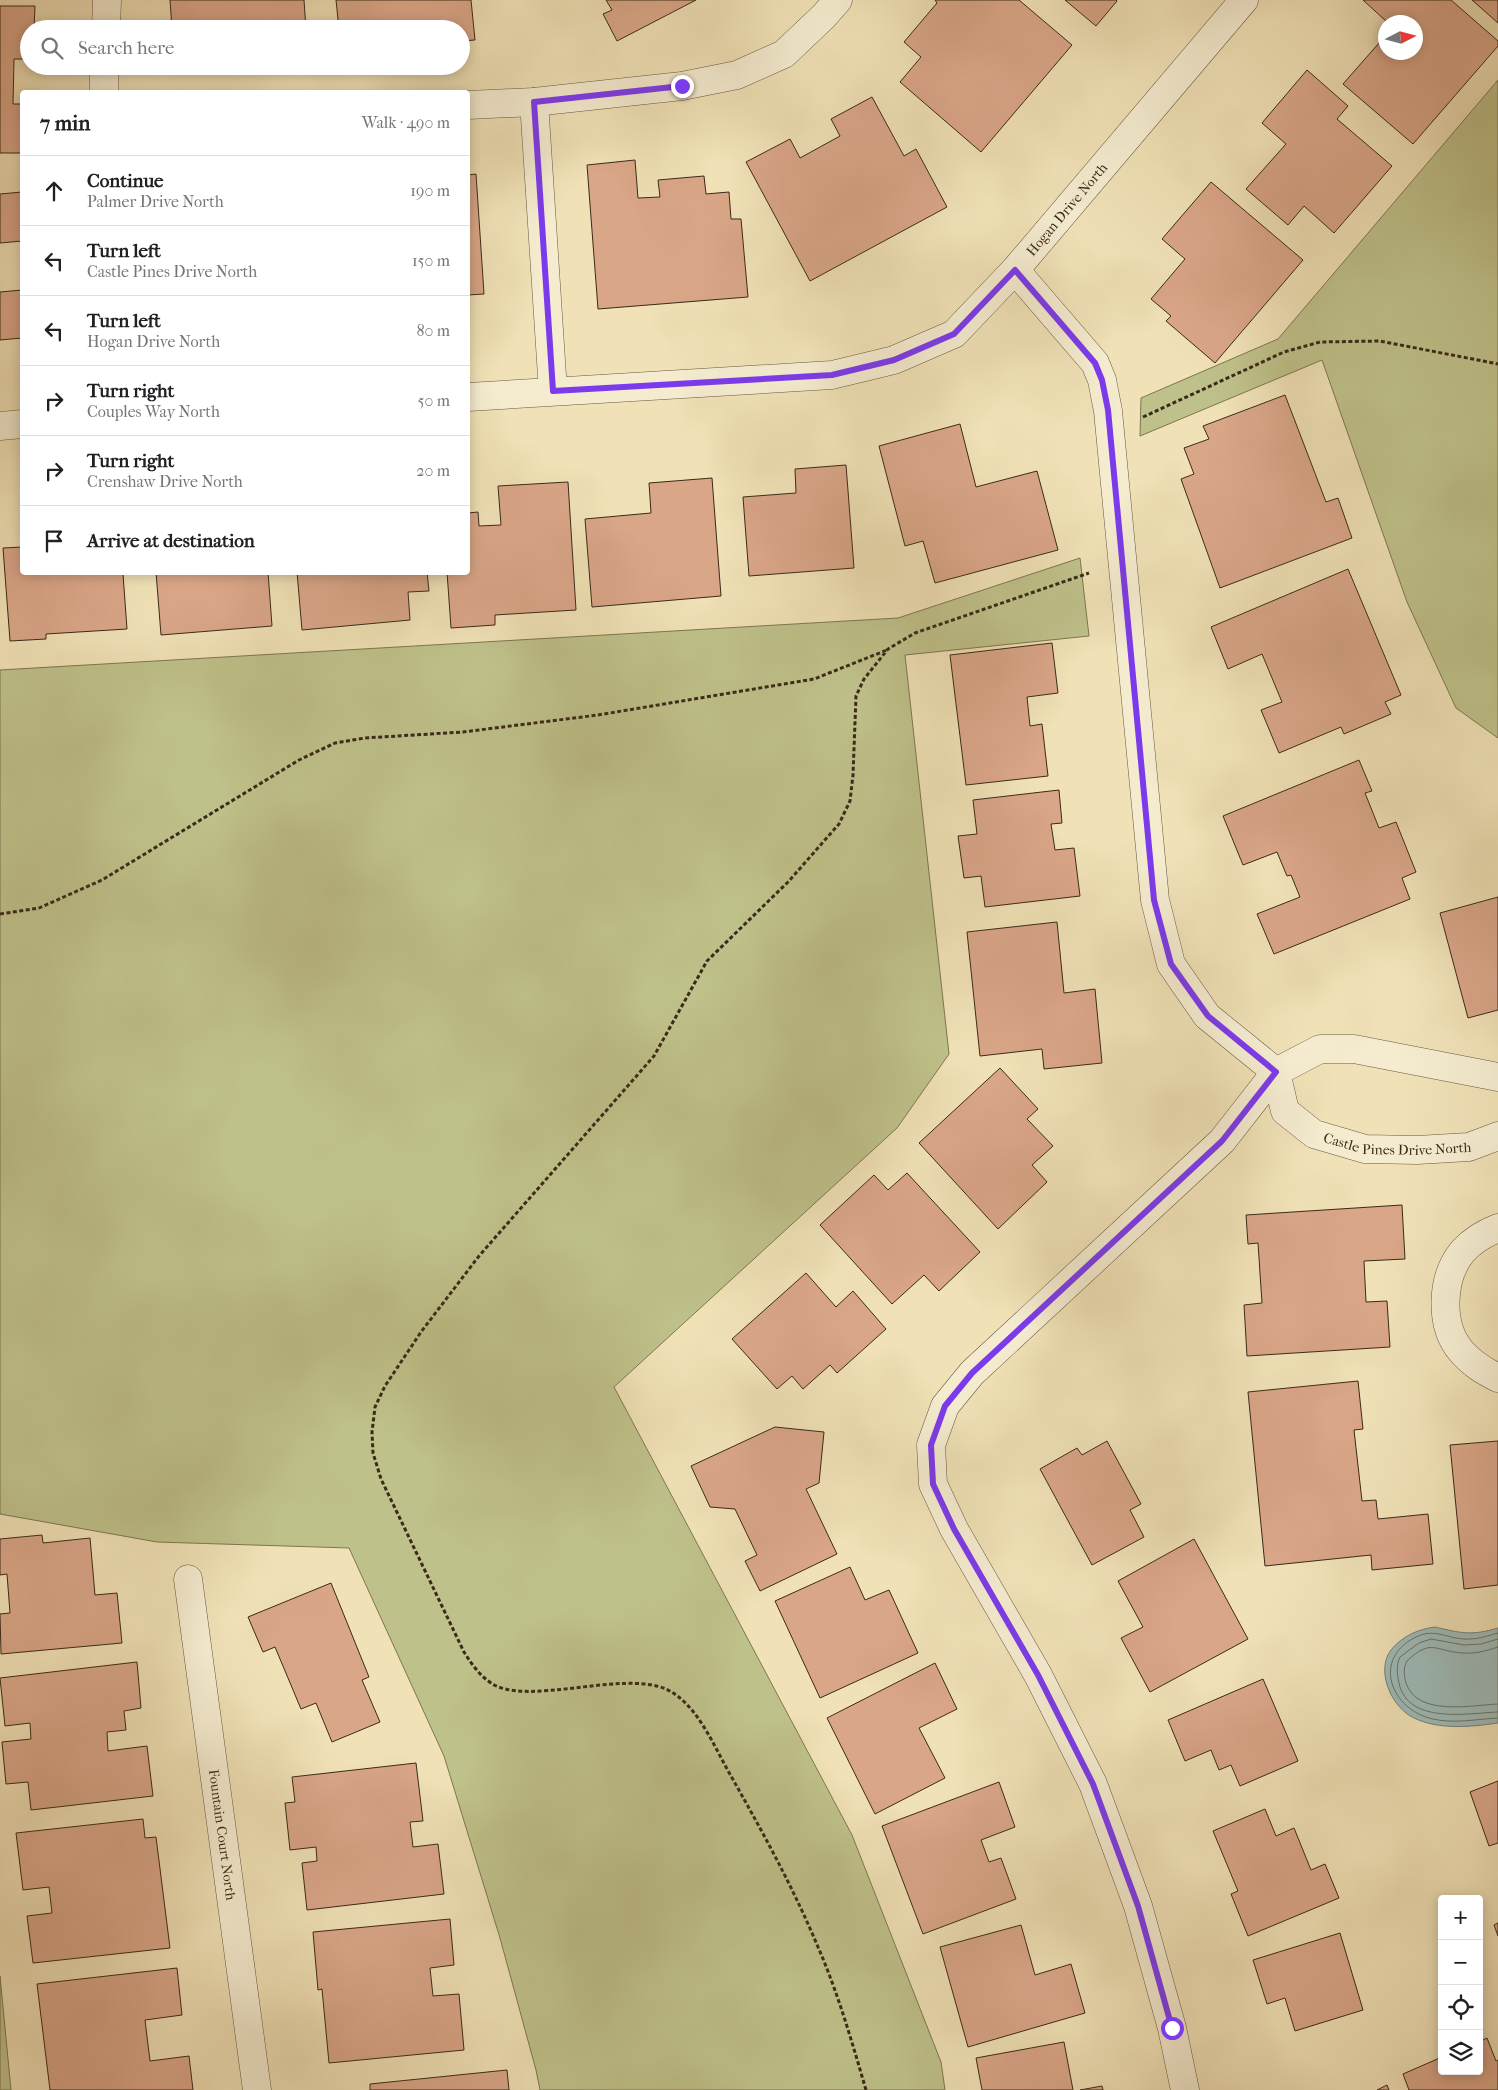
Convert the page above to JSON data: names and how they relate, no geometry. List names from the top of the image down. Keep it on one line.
{"streets":{"street":["Hogan Drive North","Castle Pines Drive North","Fountain Court North"]},"north":"right","page":{"search":"Search here","heading":["7 min","Walk · 490 m"],"list":[["Continue","Palmer Drive North","190 m"],["Turn left","Castle Pines Drive North","150 m"],["Turn left","Hogan Drive North","80 m"],["Turn right","Couples Way North","50 m"],["Turn right","Crenshaw Drive North","20 m"],"Arrive at destination"],"map_buttons":["+","−"]}}
